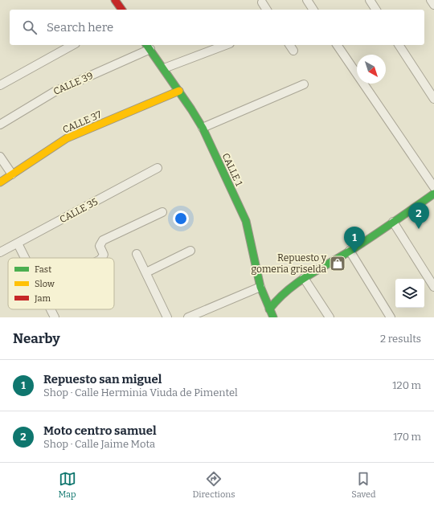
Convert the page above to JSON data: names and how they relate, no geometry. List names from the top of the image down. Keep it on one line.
{"streets":{"street":["CALLE 39","CALLE 37","CALLE 1","CALLE 35"]},"crossings":[["CALLE 39","CALLE 1"],["CALLE 37","CALLE 1"]],"places":{"shop":["Repuesto y gomeria griselda"]},"legend":["Fast","Slow","Jam"],"north":"bottom right","page":{"search":"Search here","pins":["2","1"],"heading":["Nearby","2 results"],"list":[{"mark":"1","name":"Repuesto san miguel","note":"Shop · Calle Herminia Viuda de Pimentel","value":"120 m"},{"mark":"2","name":"Moto centro samuel","note":"Shop · Calle Jaime Mota","value":"170 m"}],"nav":["Map","Directions","Saved"]}}
